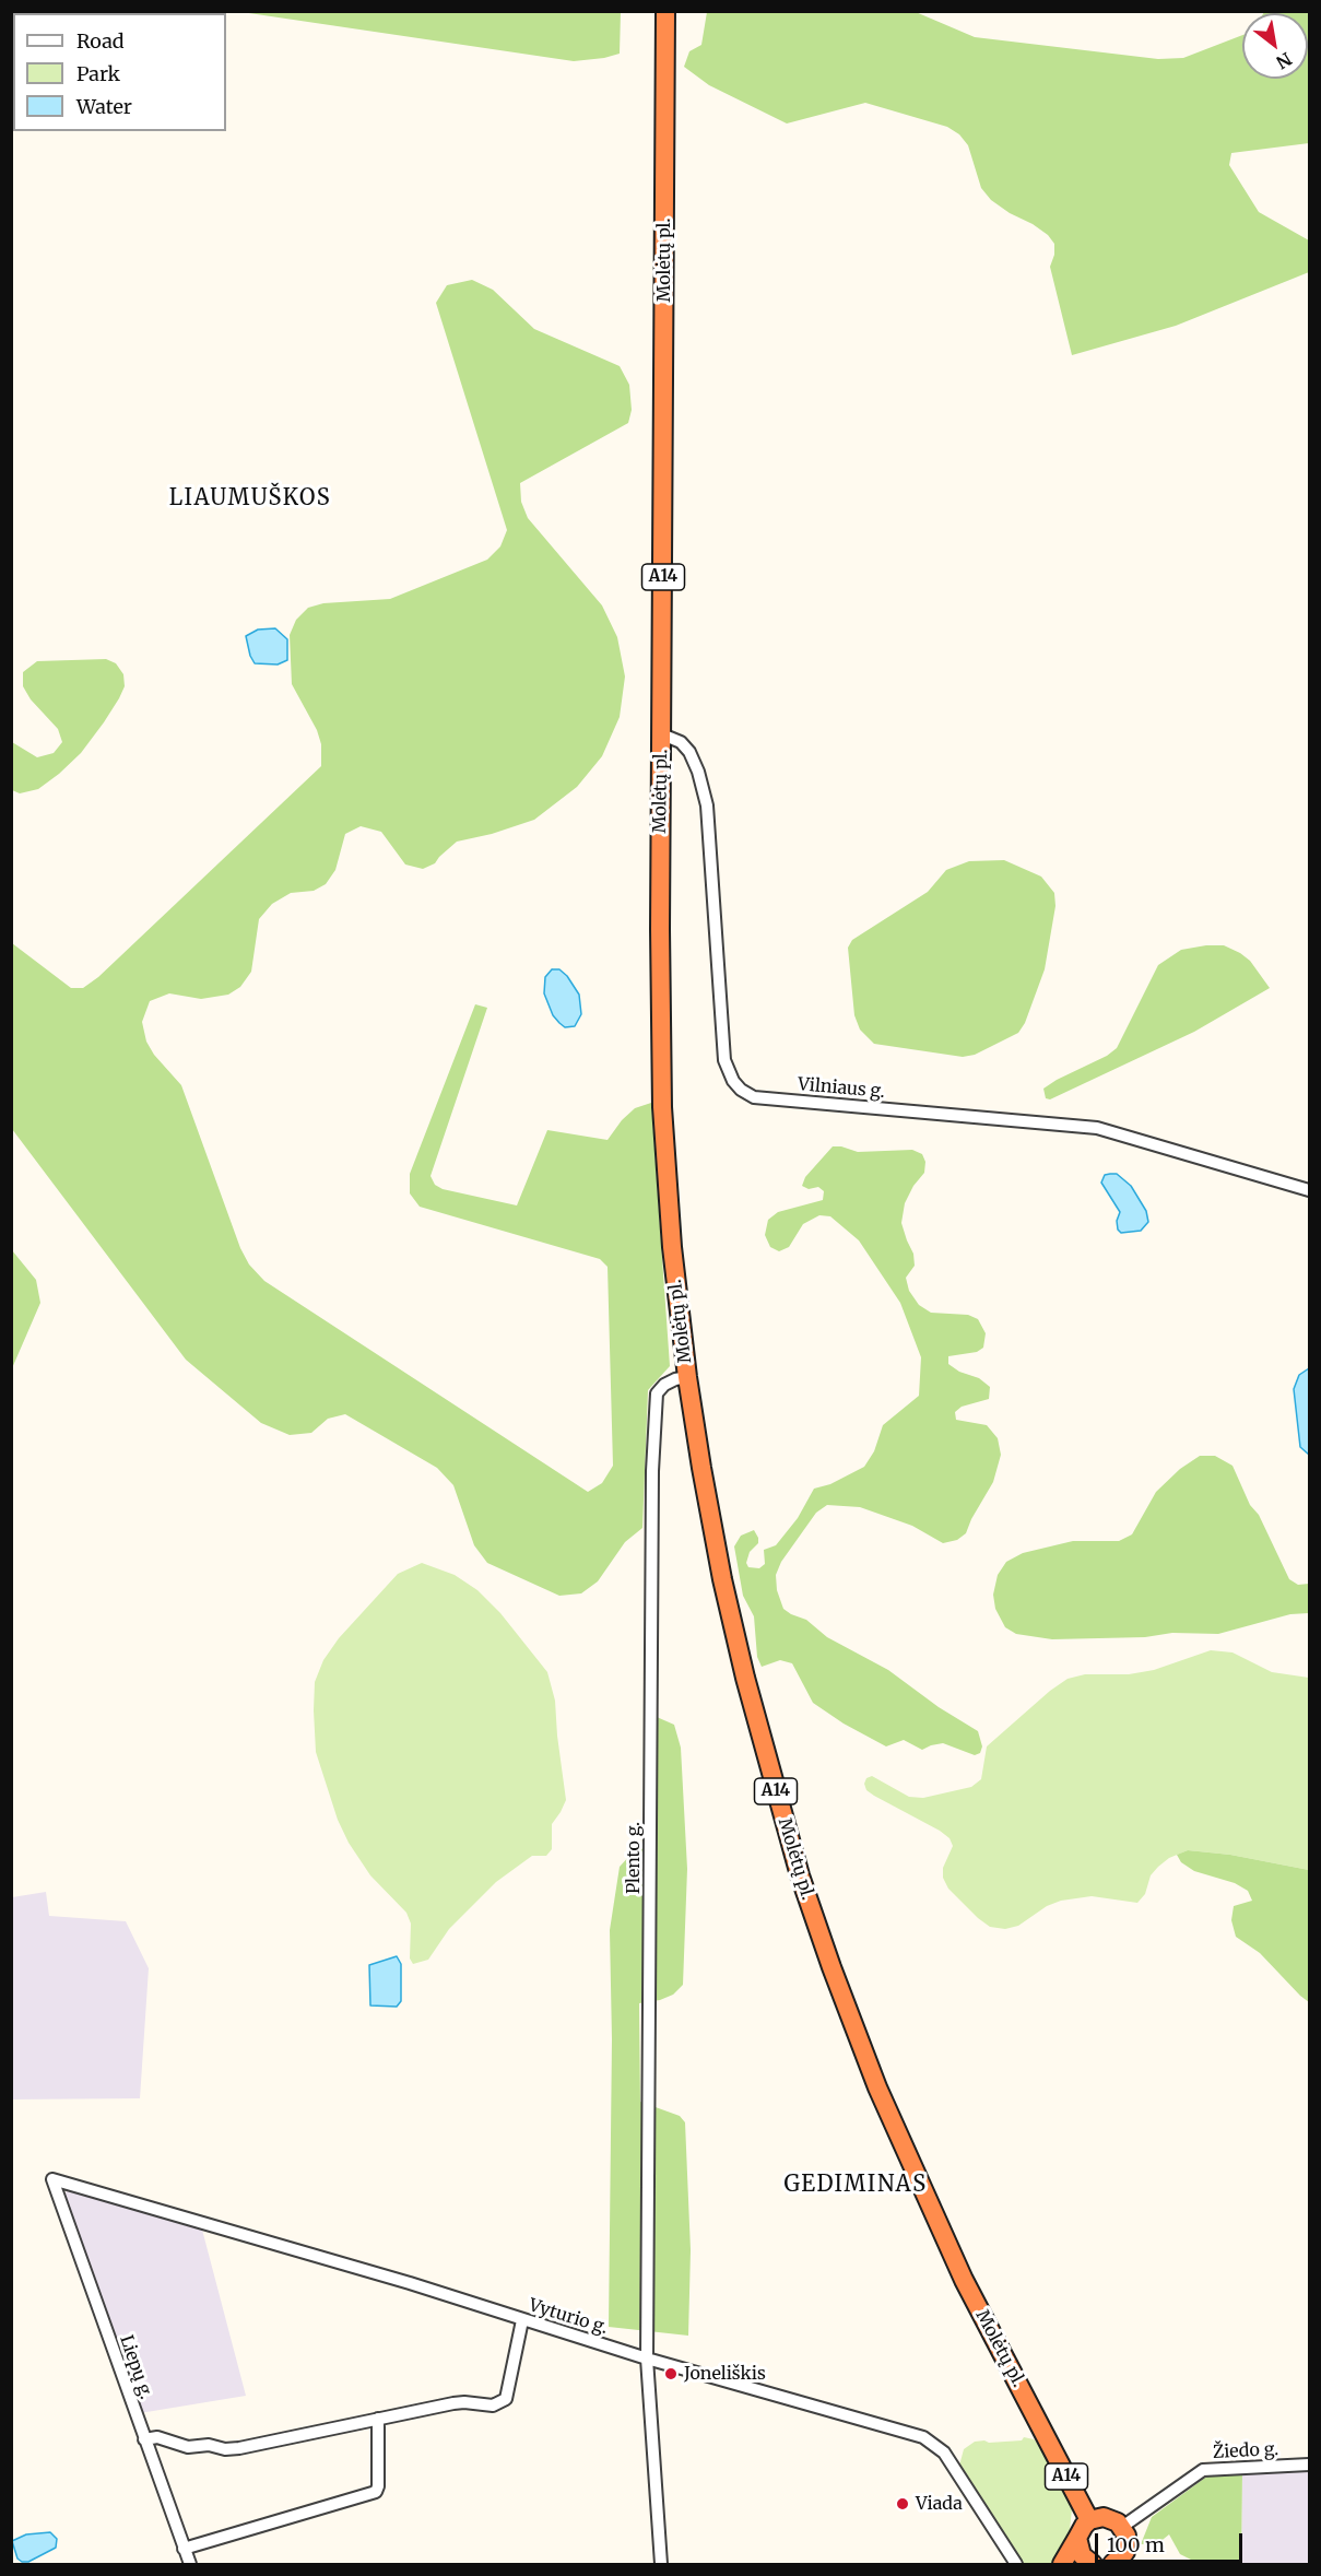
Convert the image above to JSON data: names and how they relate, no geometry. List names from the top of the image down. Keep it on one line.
{"streets":{"highway":["Molėtų pl.","A14"],"street":["Vilniaus g.","Plento g.","Vyturio g.","Liepų g.","Žiedo g."]},"crossings":[["Molėtų pl.","Vilniaus g."],["Molėtų pl.","Plento g."],["Plento g.","Vyturio g."],["Vyturio g.","Liepų g."]],"districts":["LIAUMUŠKOS","GEDIMINAS"],"places":["Joneliškis","Viada"],"legend":["Road","Park","Water"],"scale_bar":"100 m","north":"bottom right"}
